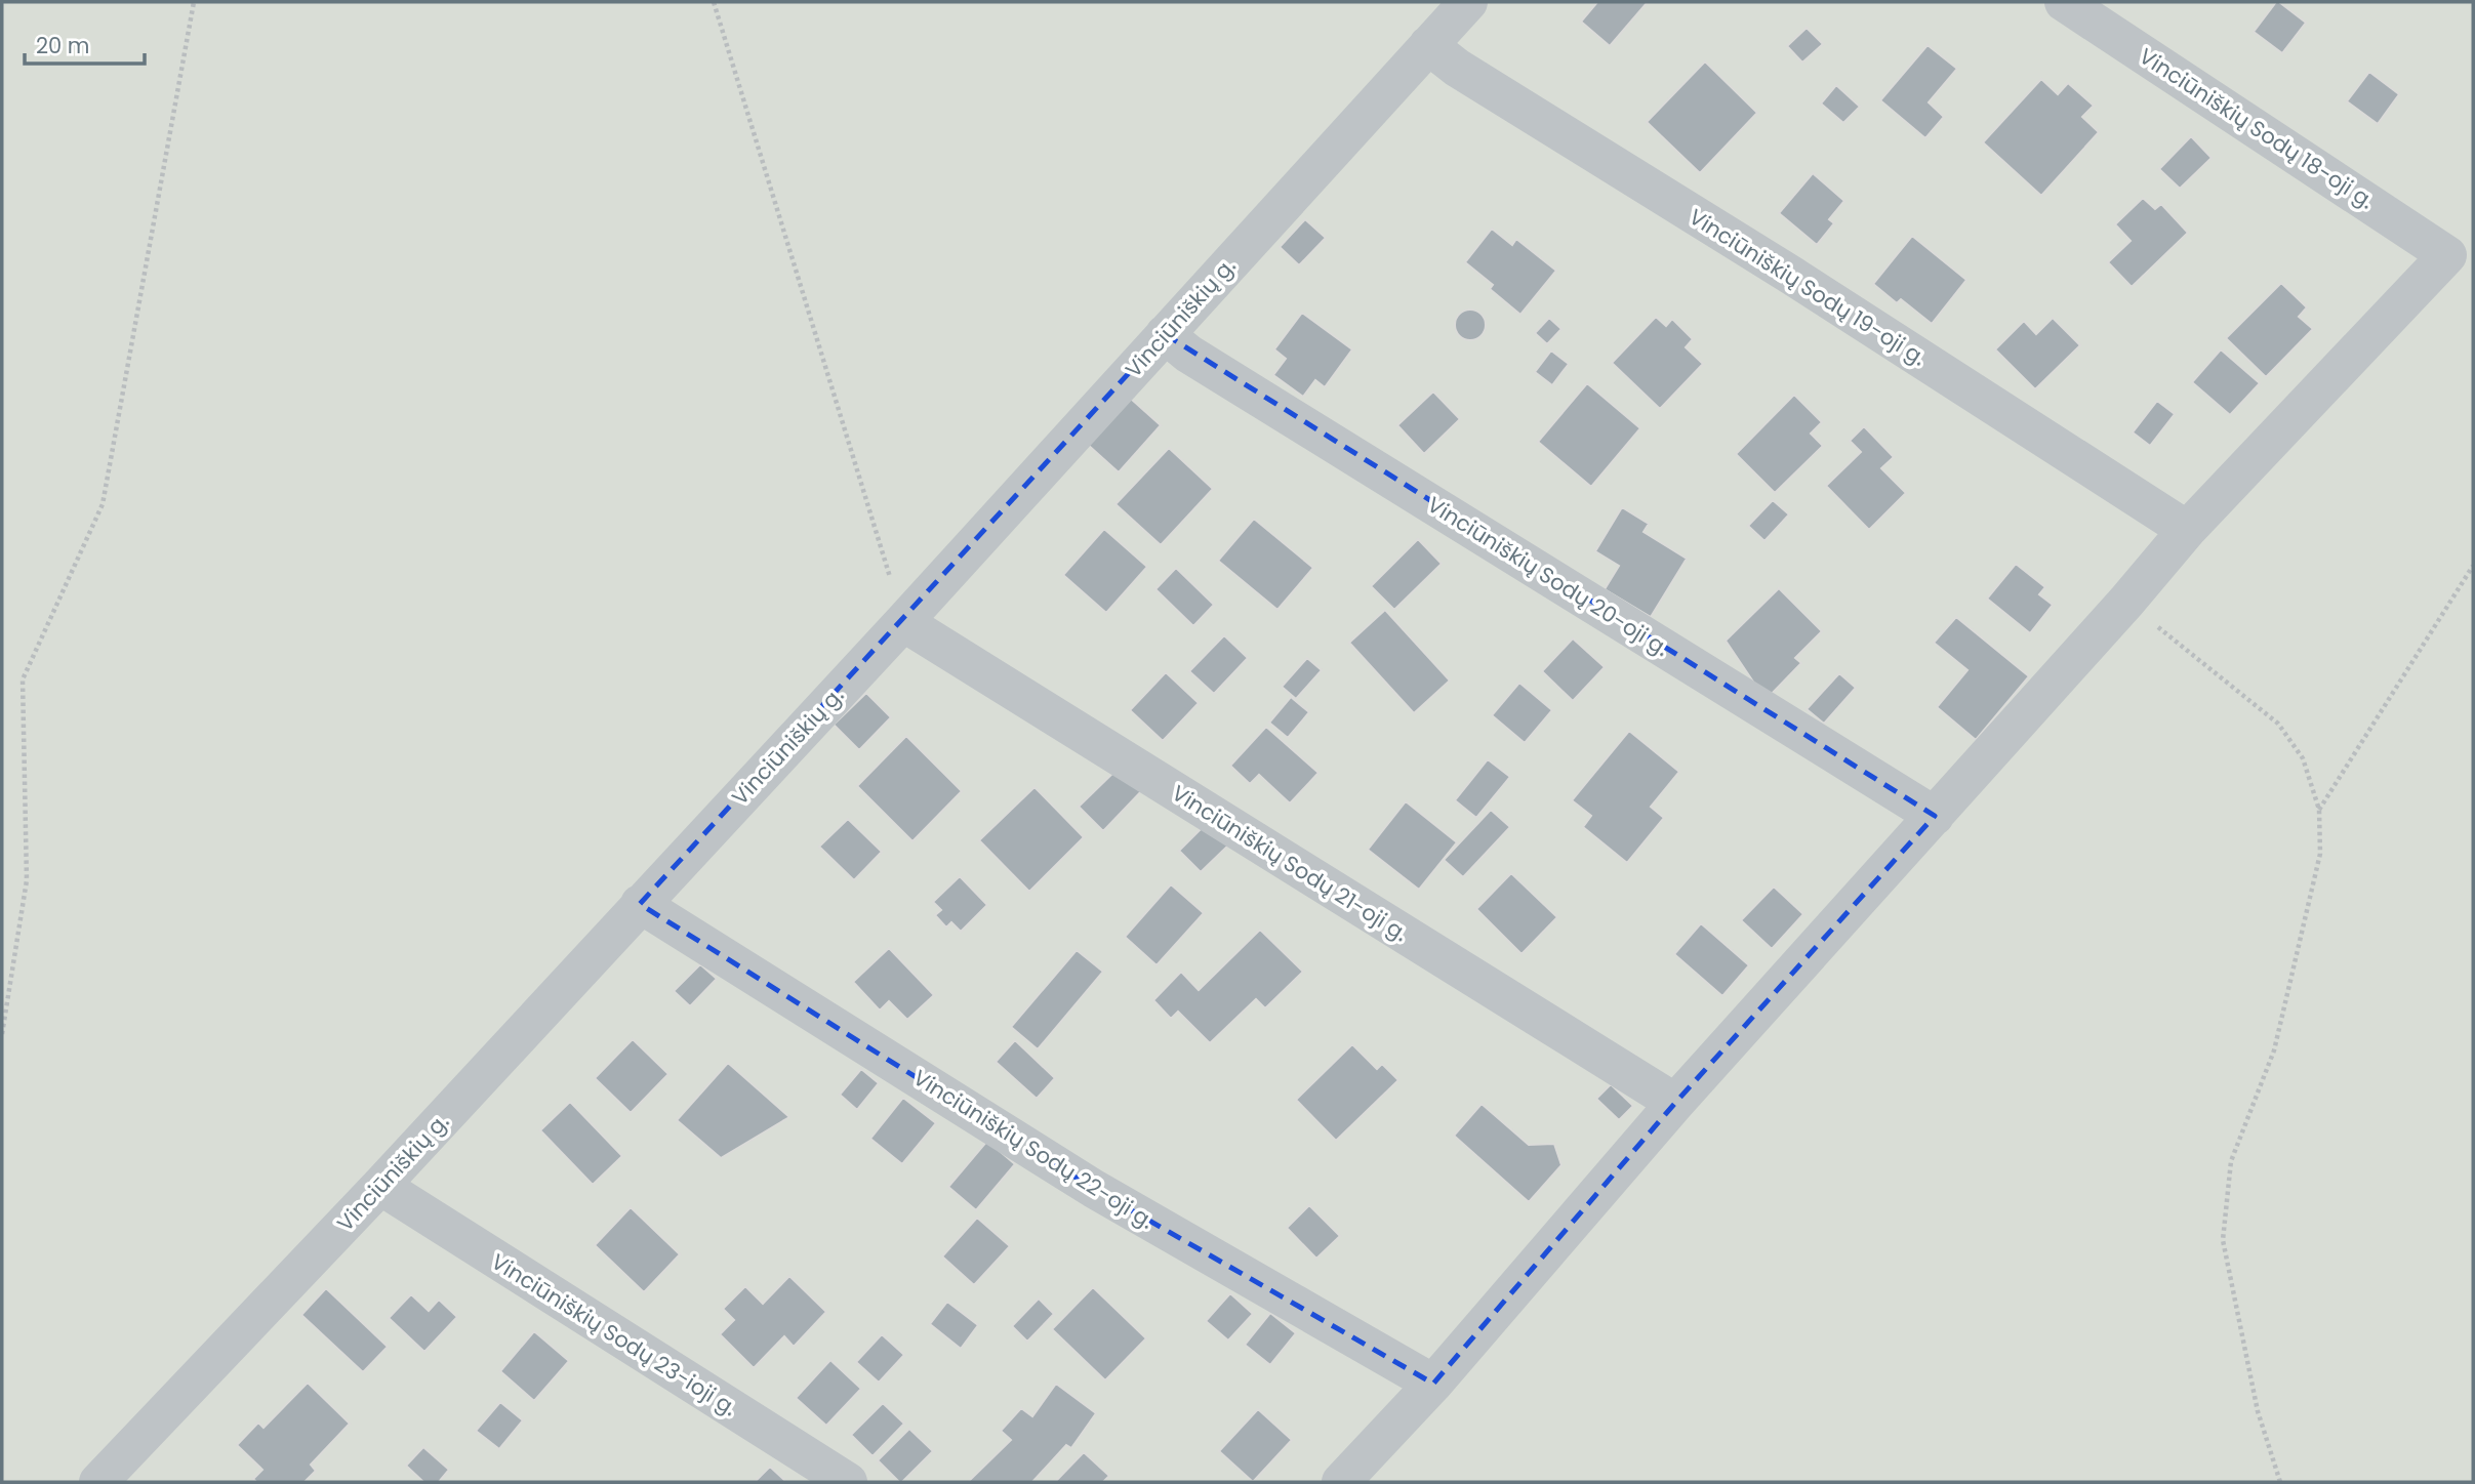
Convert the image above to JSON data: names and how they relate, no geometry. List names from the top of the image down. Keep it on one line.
{"streets":{"street":["Vinciūniškių Sodų 18-oji g.","Vinciūniškių Sodų 19-oji g.","Vinciūniškių g.","Vinciūniškių Sodų 20-oji g.","Vinciūniškių Sodų 21-oji g.","Vinciūniškių Sodų 22-oji g.","Vinciūniškių Sodų 23-ioji g."]},"crossings":[["Vinciūniškių Sodų 18-oji g.","Vinciūniškių Sodų 19-oji g."],["Vinciūniškių Sodų 19-oji g.","Vinciūniškių g."],["Vinciūniškių g.","Vinciūniškių Sodų 20-oji g."],["Vinciūniškių g.","Vinciūniškių Sodų 21-oji g."],["Vinciūniškių g.","Vinciūniškių Sodų 22-oji g."],["Vinciūniškių g.","Vinciūniškių Sodų 23-ioji g."]],"scale_bar":"20 m"}
